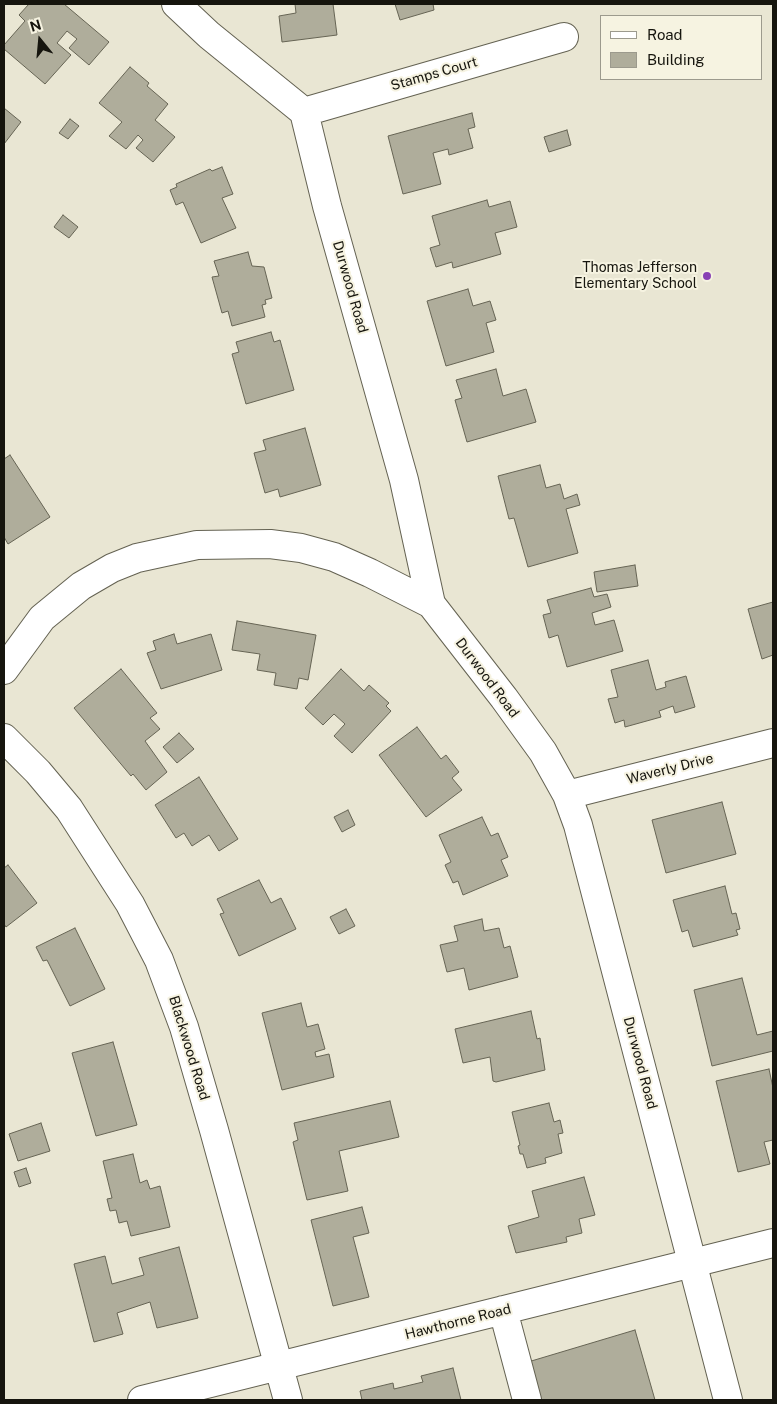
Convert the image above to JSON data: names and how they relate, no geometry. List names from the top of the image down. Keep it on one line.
{"streets":{"street":["Stamps Court","Durwood Road","Waverly Drive","Blackwood Road","Hawthorne Road"]},"crossings":[["Stamps Court","Durwood Road"],["Durwood Road","Waverly Drive"],["Durwood Road","Hawthorne Road"],["Blackwood Road","Hawthorne Road"]],"places":["Thomas Jefferson Elementary School"],"legend":["Road","Building"],"north":"top"}
